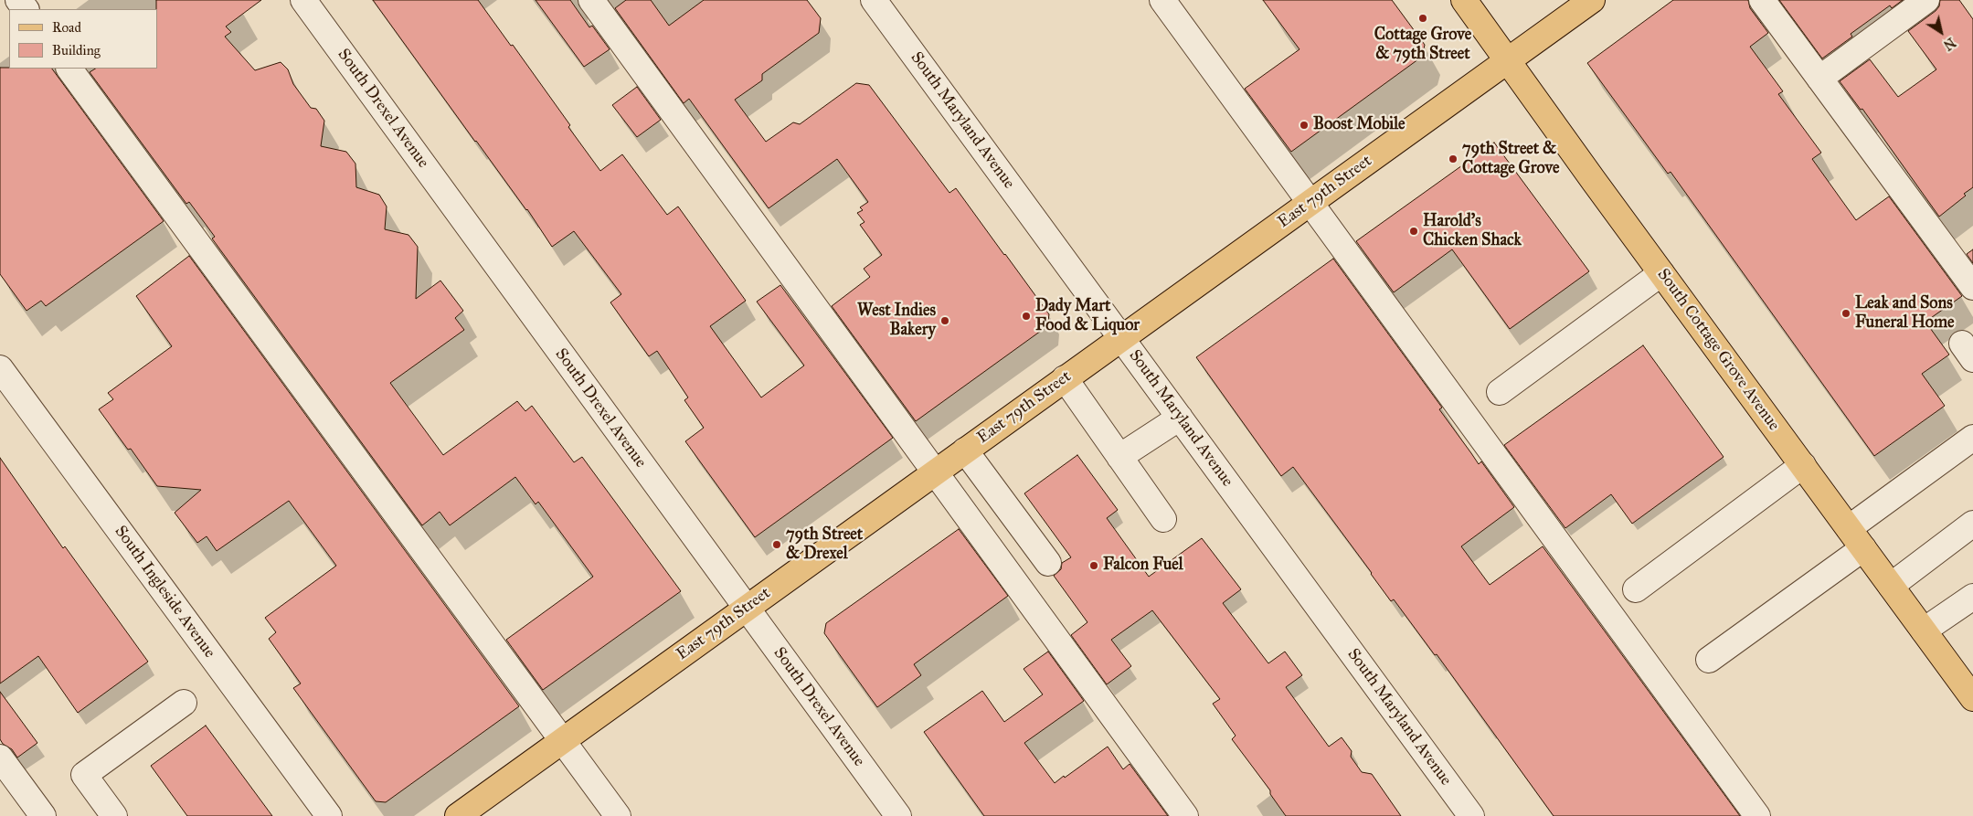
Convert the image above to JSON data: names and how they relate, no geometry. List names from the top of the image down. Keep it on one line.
{"streets":{"main road":["East 79th Street","South Cottage Grove Avenue"],"street":["South Drexel Avenue","South Maryland Avenue","South Ingleside Avenue"]},"crossings":[["South Drexel Avenue","East 79th Street"],["South Maryland Avenue","East 79th Street"],["East 79th Street","South Cottage Grove Avenue"]],"places":["Cottage Grove & 79th Street","Boost Mobile","79th Street & Cottage Grove","Harold's Chicken Shack","Leak and Sons Funeral Home","Dady Mart Food & Liquor","West Indies Bakery","79th Street & Drexel","Falcon Fuel"],"legend":["Road","Building"],"north":"bottom right"}
